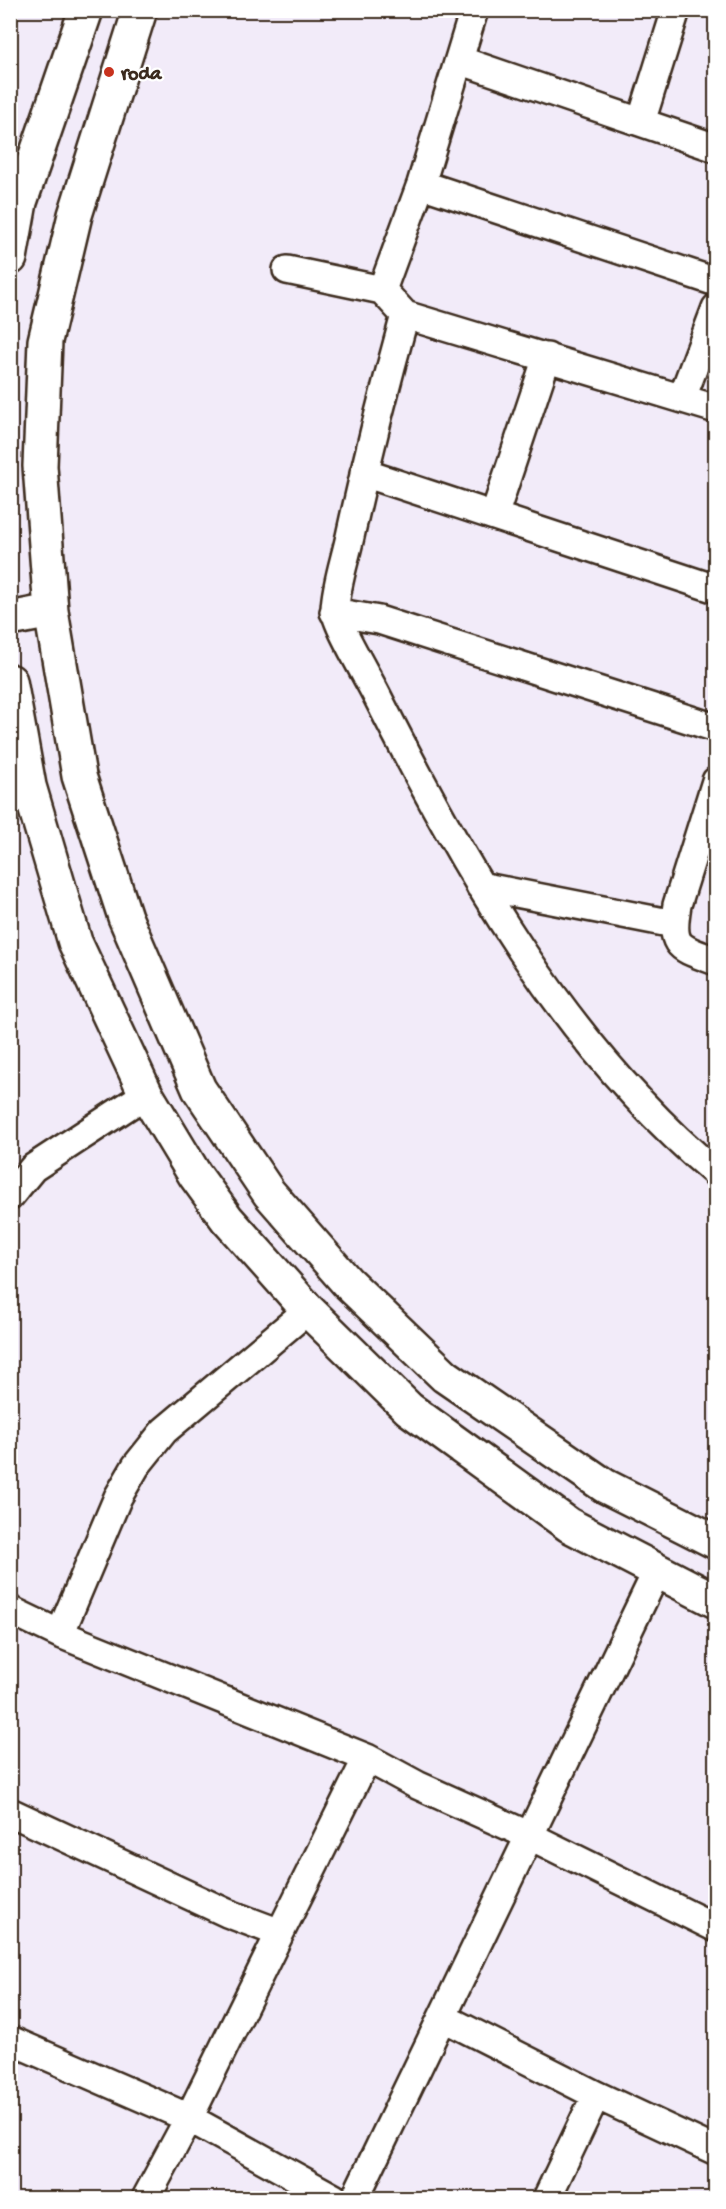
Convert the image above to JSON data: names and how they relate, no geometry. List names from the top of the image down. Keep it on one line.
{"places":["roda"]}
